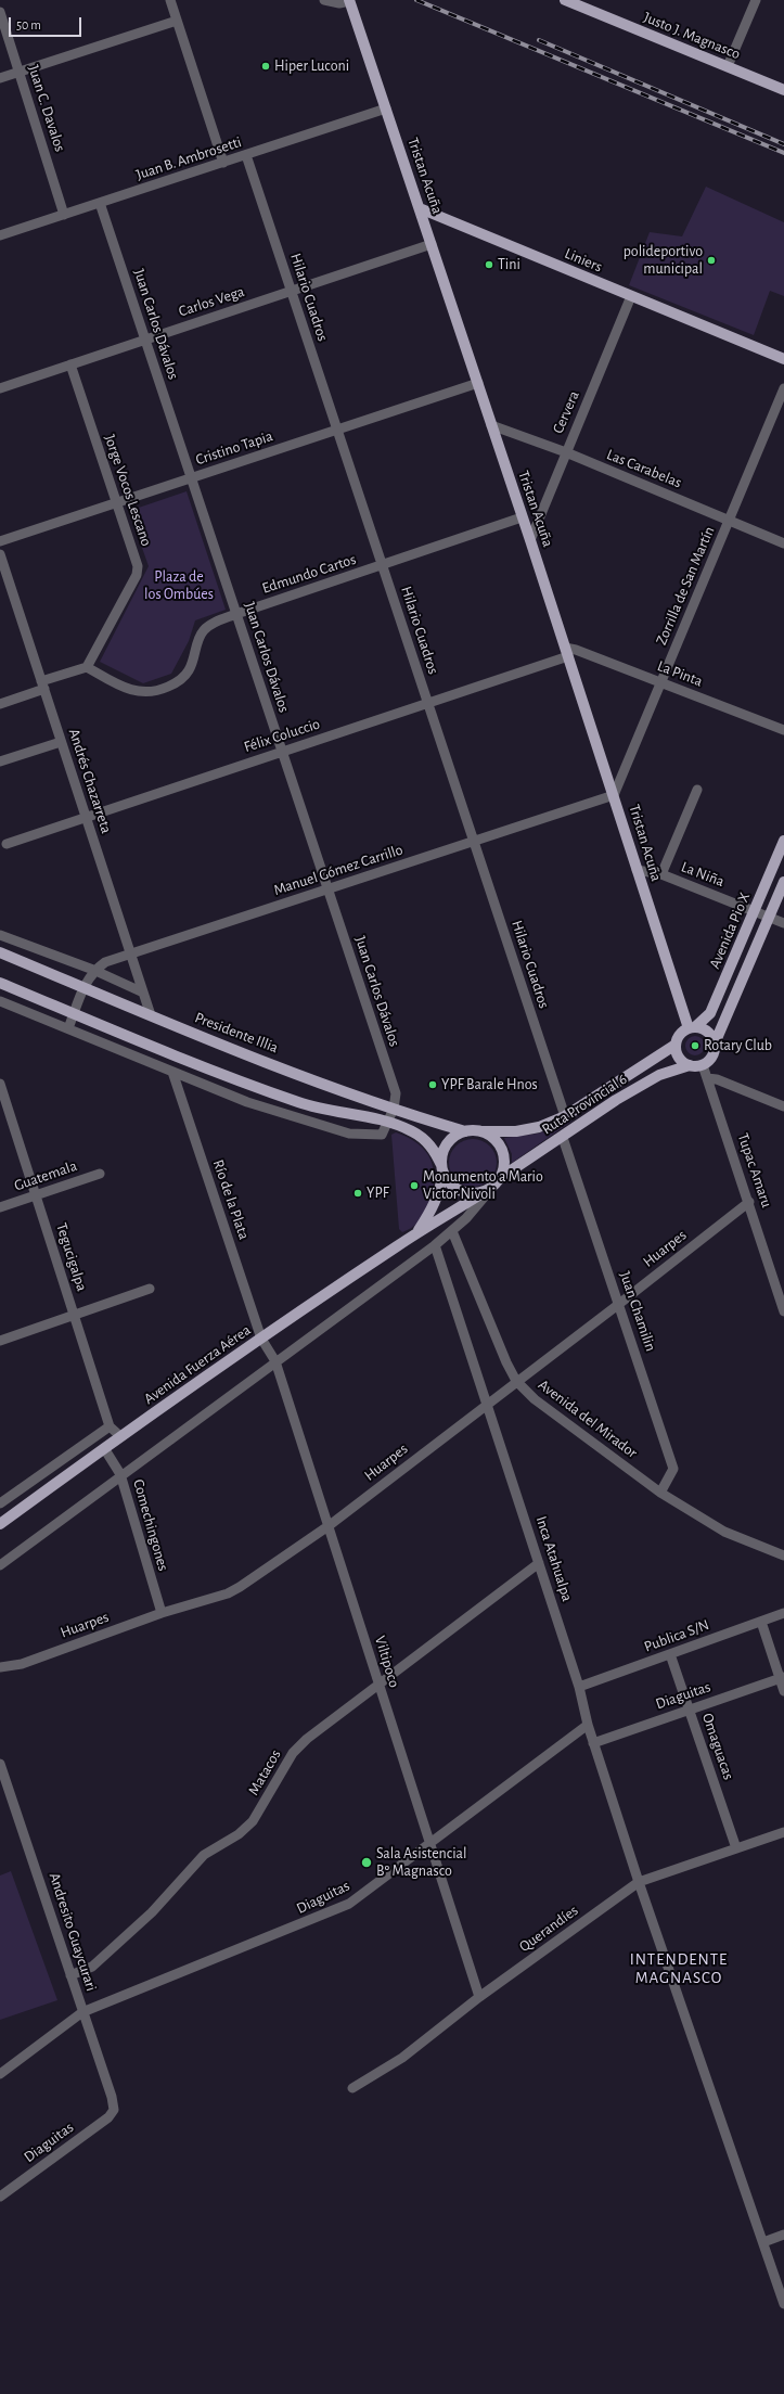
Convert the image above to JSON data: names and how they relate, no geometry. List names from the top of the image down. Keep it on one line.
{"streets":{"main road":["Justo J. Magnasco","Tristan Acuña","Liniers","Avenida Pio X","Presidente Illia","Ruta Provincial 6","Avenida Fuerza Aérea"],"street":["Juan C. Davalos","Juan B. Ambrosetti","Hilario Cuadros","Carlos Vega","Juan Carlos Dávalos","Cervera","Cristino Tapia","Las Carabelas","Jorge Vocos Lescano","Edmundo Cartos","Zorrilla de San Martín","La Pinta","Félix Coluccio","Andrés Chazarreta","Manuel Gómez Carrillo","La Niña","Tupac Amaru","Guatemala","Río de la Plata","Huarpes","Tegucigalpa","Juan Chamilin","Avenida del Mirador","Comechingones","Inca Atahualpa","Publica S/N","Viltipoco","Diaguitas","Omaguacas","Matacos","Querandíes","Andresito Guaycurari"]},"crossings":[["Juan C. Davalos","Juan B. Ambrosetti"],["Juan B. Ambrosetti","Tristan Acuña"],["Juan B. Ambrosetti","Hilario Cuadros"],["Juan B. Ambrosetti","Juan Carlos Dávalos"],["Tristan Acuña","Liniers"],["Tristan Acuña","Carlos Vega"],["Tristan Acuña","Cervera"],["Tristan Acuña","Cristino Tapia"],["Tristan Acuña","Las Carabelas"],["Tristan Acuña","Edmundo Cartos"],["Tristan Acuña","Zorrilla de San Martín"],["Tristan Acuña","La Pinta"],["Tristan Acuña","Félix Coluccio"],["Tristan Acuña","Manuel Gómez Carrillo"],["Tristan Acuña","La Niña"],["Tristan Acuña","Avenida Pio X"],["Tristan Acuña","Ruta Provincial 6"],["Tristan Acuña","Tupac Amaru"],["Liniers","Cervera"],["Hilario Cuadros","Carlos Vega"],["Hilario Cuadros","Cristino Tapia"],["Hilario Cuadros","Edmundo Cartos"],["Hilario Cuadros","Félix Coluccio"],["Hilario Cuadros","Manuel Gómez Carrillo"],["Hilario Cuadros","Ruta Provincial 6"],["Carlos Vega","Juan Carlos Dávalos"],["Carlos Vega","Jorge Vocos Lescano"],["Juan Carlos Dávalos","Cristino Tapia"],["Juan Carlos Dávalos","Edmundo Cartos"],["Juan Carlos Dávalos","Félix Coluccio"],["Juan Carlos Dávalos","Manuel Gómez Carrillo"],["Juan Carlos Dávalos","Presidente Illia"],["Juan Carlos Dávalos","Río de la Plata"],["Cervera","Las Carabelas"],["Cristino Tapia","Jorge Vocos Lescano"],["Las Carabelas","Zorrilla de San Martín"],["Jorge Vocos Lescano","Edmundo Cartos"],["Zorrilla de San Martín","La Pinta"],["Zorrilla de San Martín","Manuel Gómez Carrillo"],["La Pinta","Félix Coluccio"],["Félix Coluccio","Andrés Chazarreta"],["Andrés Chazarreta","Manuel Gómez Carrillo"],["Andrés Chazarreta","Presidente Illia"],["La Niña","Avenida Pio X"],["Avenida Pio X","Ruta Provincial 6"],["Avenida Pio X","Tupac Amaru"],["Presidente Illia","Ruta Provincial 6"],["Presidente Illia","Avenida Fuerza Aérea"],["Ruta Provincial 6","Tupac Amaru"],["Ruta Provincial 6","Juan Chamilin"],["Ruta Provincial 6","Avenida Fuerza Aérea"],["Tupac Amaru","Huarpes"],["Guatemala","Tegucigalpa"],["Río de la Plata","Avenida Fuerza Aérea"],["Río de la Plata","Viltipoco"],["Huarpes","Juan Chamilin"],["Huarpes","Avenida del Mirador"],["Huarpes","Comechingones"],["Huarpes","Inca Atahualpa"],["Huarpes","Viltipoco"],["Juan Chamilin","Avenida del Mirador"],["Avenida Fuerza Aérea","Comechingones"],["Avenida Fuerza Aérea","Viltipoco"],["Inca Atahualpa","Publica S/N"],["Inca Atahualpa","Diaguitas"],["Inca Atahualpa","Matacos"],["Inca Atahualpa","Querandíes"],["Publica S/N","Omaguacas"],["Viltipoco","Diaguitas"],["Viltipoco","Matacos"],["Viltipoco","Querandíes"],["Diaguitas","Omaguacas"],["Diaguitas","Andresito Guaycurari"],["Omaguacas","Querandíes"],["Matacos","Andresito Guaycurari"]],"districts":["INTENDENTE MAGNASCO"],"parks":["Plaza de los Ombúes"],"places":["Hiper Luconi","polideportivo municipal","Tini","Rotary Club","YPF Barale Hnos","Monumento a Mario Victor Nivoli","YPF","Sala Asistencial Bº Magnasco"],"scale_bar":"50 m"}
